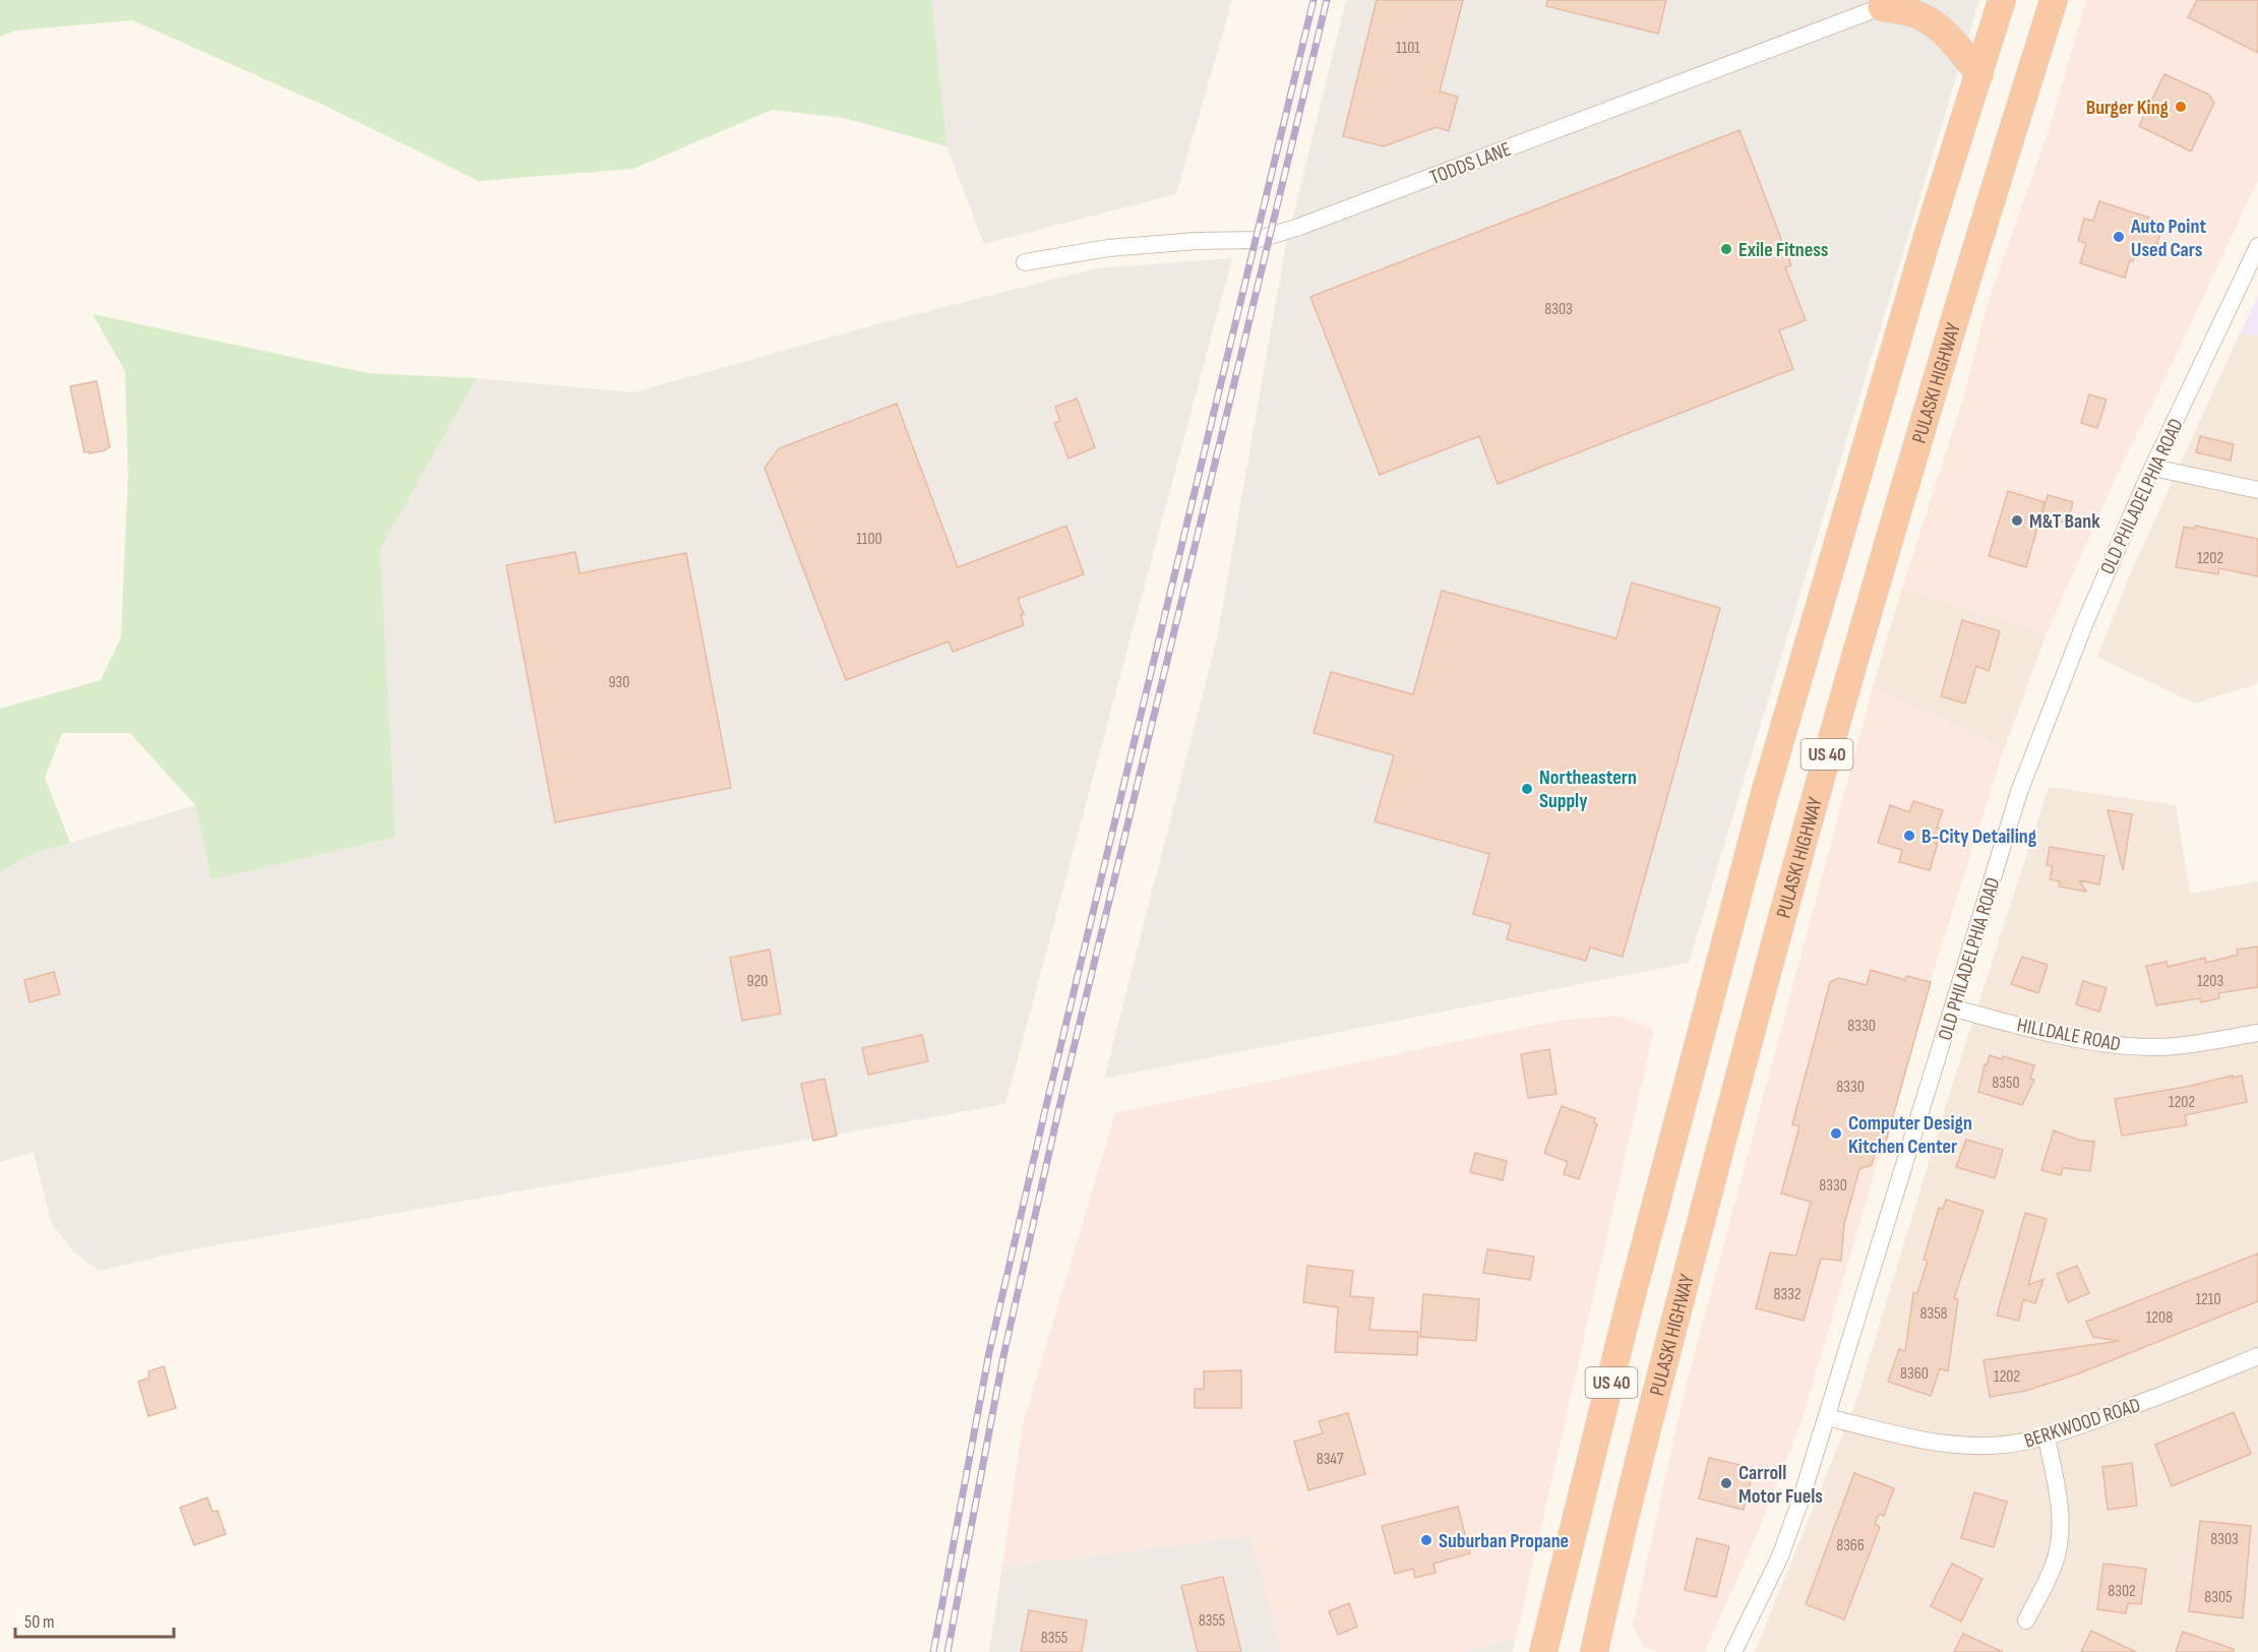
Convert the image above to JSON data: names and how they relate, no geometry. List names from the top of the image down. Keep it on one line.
{"streets":{"highway":["PULASKI HIGHWAY","US 40"],"street":["TODDS LANE","OLD PHILADELPHIA ROAD","HILLDALE ROAD","BERKWOOD ROAD"]},"crossings":[["OLD PHILADELPHIA ROAD","HILLDALE ROAD"],["OLD PHILADELPHIA ROAD","BERKWOOD ROAD"]],"places":["Burger King","Auto Point Used Cars","Exile Fitness","M&T Bank","Northeastern Supply","B-City Detailing","Computer Design Kitchen Center","Carroll Motor Fuels","Suburban Propane"],"house_numbers":["1101","8303","1100","1202","930","920","1203","8330","8350","8330","1202","8330","8332","1210","8358","1208","8360","1202","8347","8303","8366","8302","8305","8355","8355"],"scale_bar":"50 m"}
